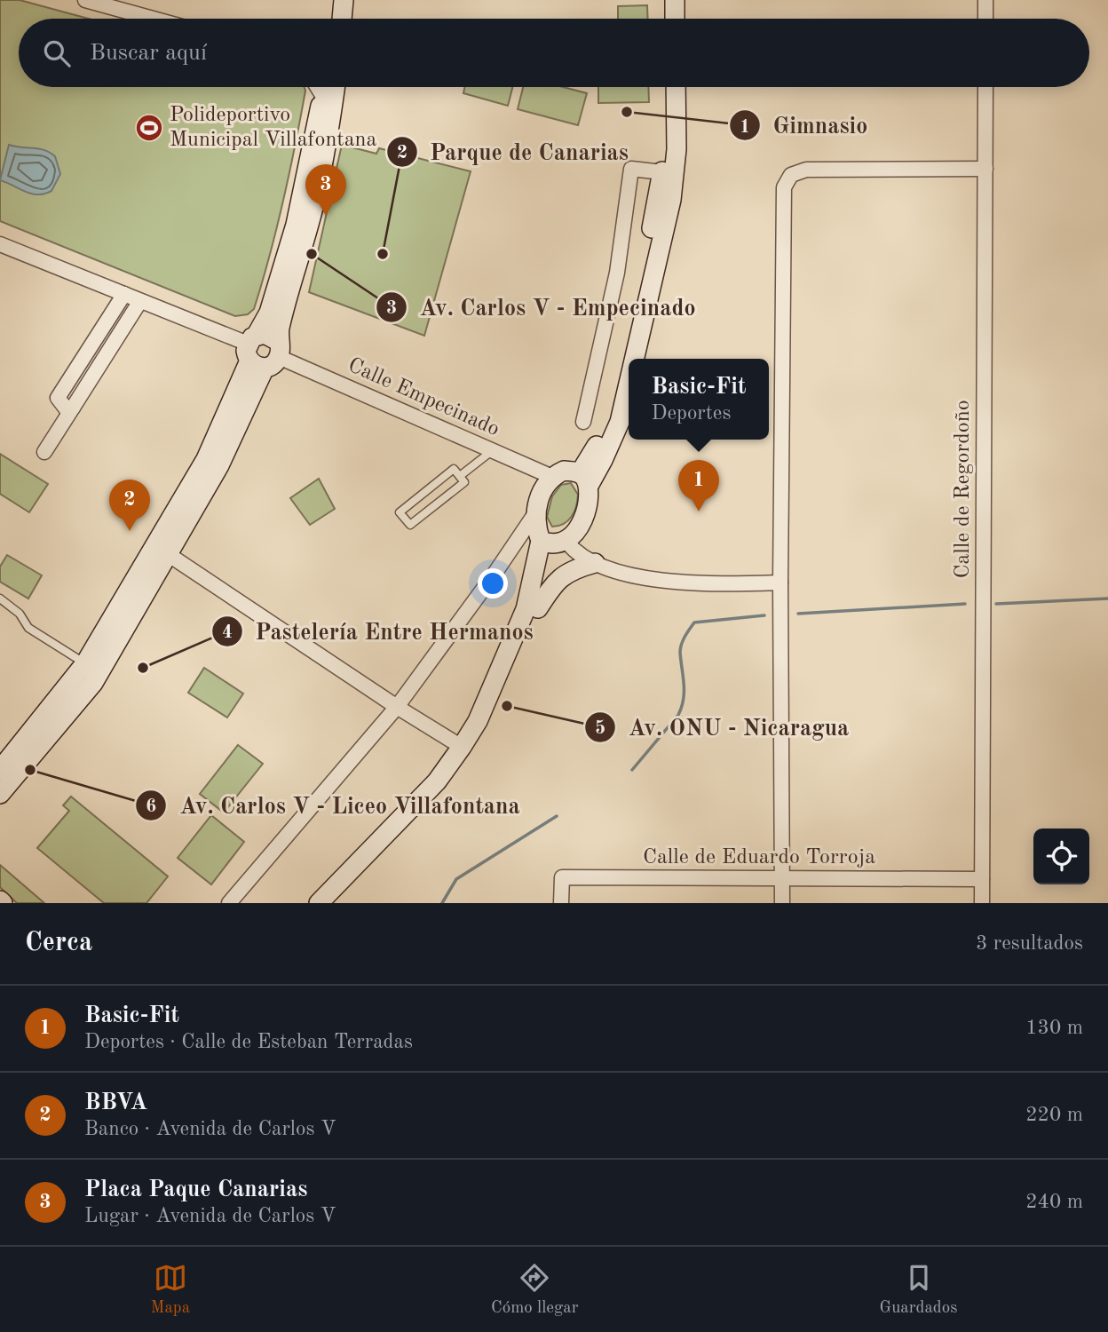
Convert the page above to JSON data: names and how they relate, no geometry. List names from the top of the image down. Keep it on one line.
{"streets":{"street":["Calle Empecinado","Calle de Regordoño","Calle de Eduardo Torroja"]},"crossings":[["Calle de Regordoño","Calle de Eduardo Torroja"]],"places":{"other":["Gimnasio","Av. Carlos V - Empecinado","Parque de Canarias","Pastelería Entre Hermanos","Av. ONU - Nicaragua","Av. Carlos V - Liceo Villafontana"],"sports":["Polideportivo Municipal Villafontana"]},"page":{"search":"Buscar aquí","pins":["3","1","2"],"popup":["Basic-Fit","Deportes"],"heading":["Cerca","3 resultados"],"list":[{"mark":"1","name":"Basic-Fit","note":"Deportes · Calle de Esteban Terradas","value":"130 m"},{"mark":"2","name":"BBVA","note":"Banco · Avenida de Carlos V","value":"220 m"},{"mark":"3","name":"Placa Paque Canarias","note":"Lugar · Avenida de Carlos V","value":"240 m"}],"nav":["Mapa","Cómo llegar","Guardados"]}}
